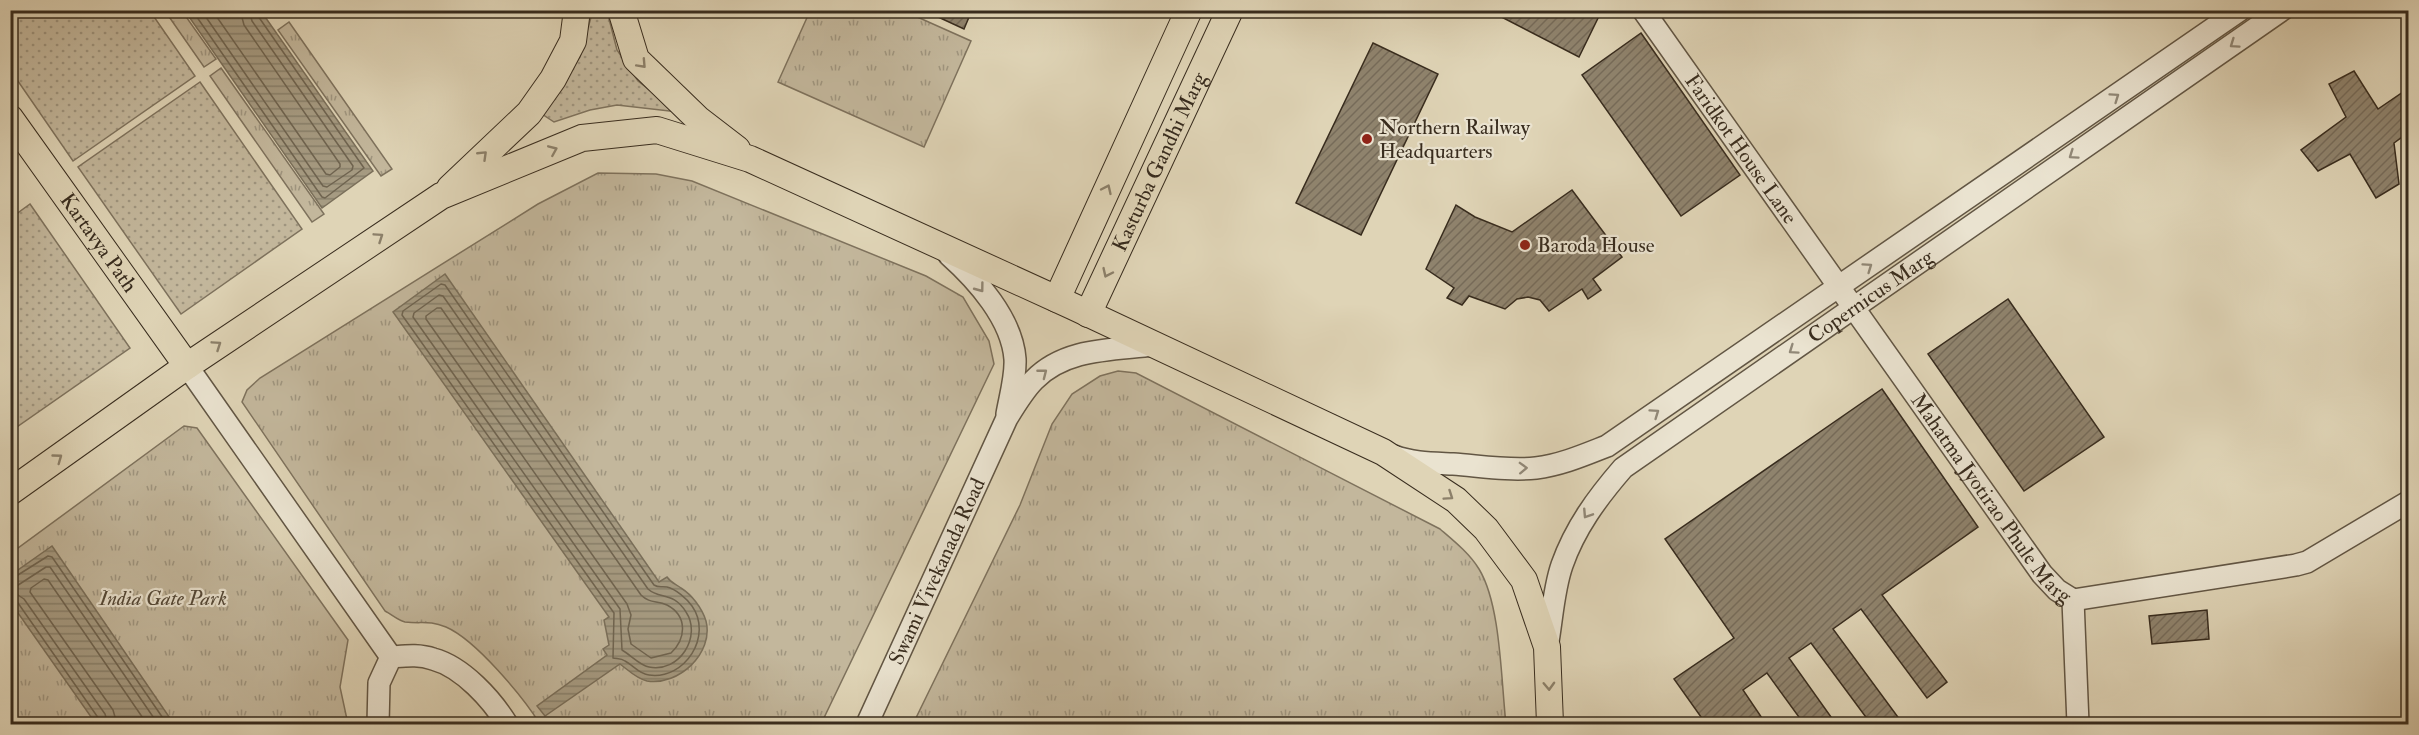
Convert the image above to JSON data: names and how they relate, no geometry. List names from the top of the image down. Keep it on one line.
{"streets":{"main road":["Kasturba Gandhi Marg","Kartavya Path"],"street":["Faridkot House Lane","Copernicus Marg","Mahatma Jyotirao Phule Marg","Swami Vivekanada Road"]},"crossings":[["Faridkot House Lane","Copernicus Marg"],["Faridkot House Lane","Mahatma Jyotirao Phule Marg"],["Copernicus Marg","Mahatma Jyotirao Phule Marg"]],"parks":["India Gate Park"],"places":["Northern Railway Headquarters","Baroda House"]}
